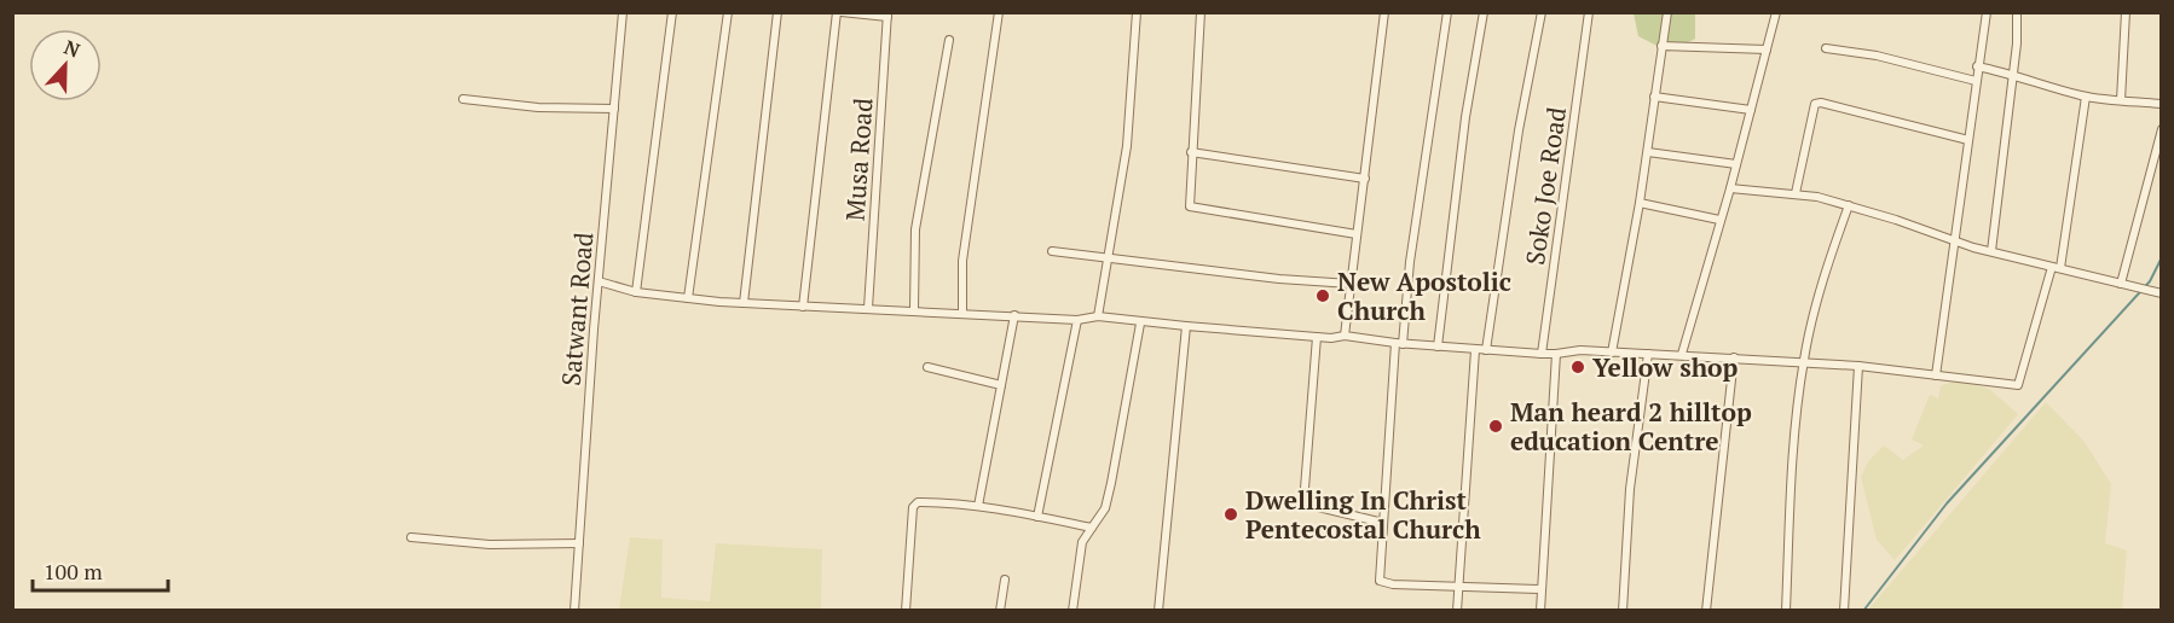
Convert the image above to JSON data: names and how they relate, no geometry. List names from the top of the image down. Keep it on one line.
{"streets":{"street":["Musa Road","Soko Joe Road","Satwant Road"]},"places":["New Apostolic Church","Yellow shop","Man heard 2 hilltop education Centre","Dwelling In Christ Pentecostal Church"],"scale_bar":"100 m","north":"top"}
